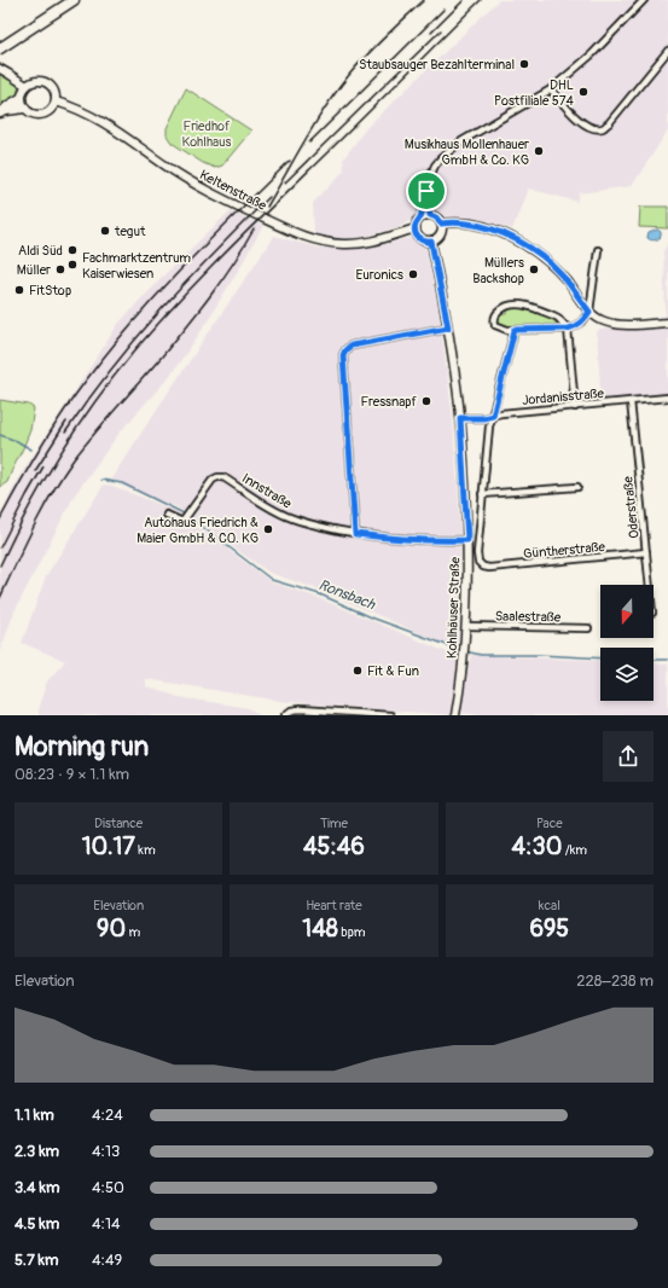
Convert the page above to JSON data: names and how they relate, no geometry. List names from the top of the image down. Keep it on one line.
{"streets":{"main road":["Keltenstraße","Kohlhäuser Straße"],"street":["Jordanisstraße","Innstraße","Oderstraße","Güntherstraße","Saalestraße"]},"crossings":[["Keltenstraße","Kohlhäuser Straße"],["Jordanisstraße","Oderstraße"],["Jordanisstraße","Kohlhäuser Straße"],["Innstraße","Kohlhäuser Straße"],["Oderstraße","Güntherstraße"],["Kohlhäuser Straße","Saalestraße"]],"water":["Ronsbach"],"parks":["Friedhof Kohlhaus"],"places":["Staubsauger Bezahlterminal","DHL Postfiliale 574","Musikhaus Mollenhauer GmbH & Co. KG","tegut","Aldi Süd","Fachmarktzentrum Kaiserwiesen","Müller","Müllers Backshop","Euronics","FitStop","Fressnapf","Autohaus Friedrich & Maier GmbH & C0. KG","Fit & Fun"],"north":"bottom","page":{"heading":["Morning run","08:23 · 9 × 1.1 km"],"stats":[["Distance","10.17 km"],["Time","45:46"],["Pace","4:30 /km"],["Elevation","90 m"],["Heart rate","148 bpm"],["kcal","695"]],"chart":["Elevation","228–238 m"],"list":[{"name":"1.1 km","note":"4:24"},{"name":"2.3 km","note":"4:13"},{"name":"3.4 km","note":"4:50"},{"name":"4.5 km","note":"4:14"},{"name":"5.7 km","note":"4:49"}]}}
